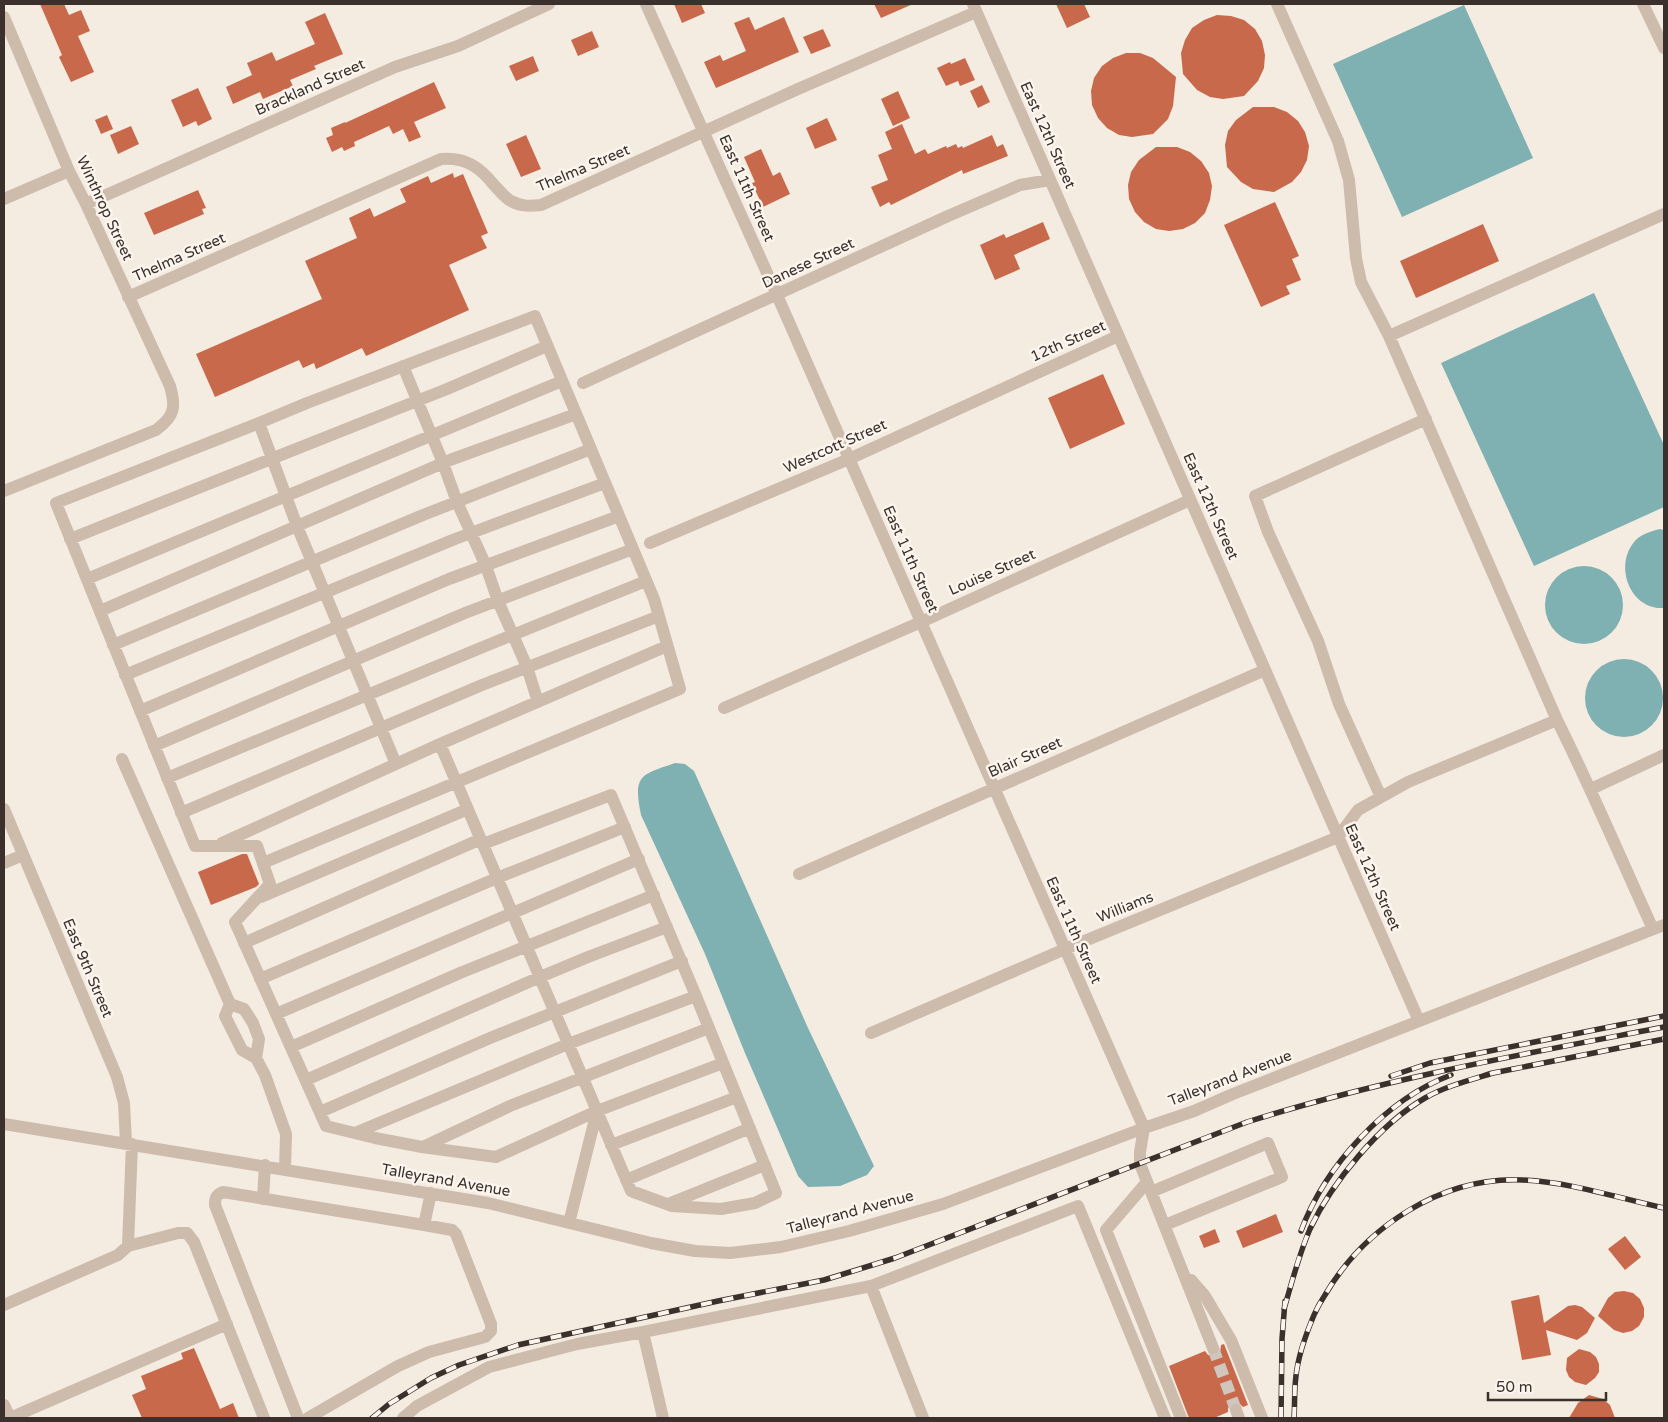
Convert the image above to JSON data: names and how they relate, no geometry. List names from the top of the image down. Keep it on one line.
{"streets":{"street":["Brackland Street","East 12th Street","Thelma Street","East 11th Street","Winthrop Street","Danese Street","12th Street","Westcott Street","Louise Street","Blair Street","Williams","East 9th Street","Talleyrand Avenue"]},"crossings":[["Brackland Street","Winthrop Street"],["East 12th Street","Thelma Street"],["East 12th Street","Danese Street"],["East 12th Street","12th Street"],["East 12th Street","Louise Street"],["East 12th Street","Blair Street"],["East 12th Street","Williams"],["East 12th Street","Talleyrand Avenue"],["Thelma Street","East 11th Street"],["Thelma Street","Winthrop Street"],["East 11th Street","Danese Street"],["East 11th Street","Westcott Street"],["East 11th Street","Louise Street"],["East 11th Street","Blair Street"],["East 11th Street","Williams"],["East 11th Street","Talleyrand Avenue"],["12th Street","Westcott Street"],["East 9th Street","Talleyrand Avenue"]],"scale_bar":"50 m"}
